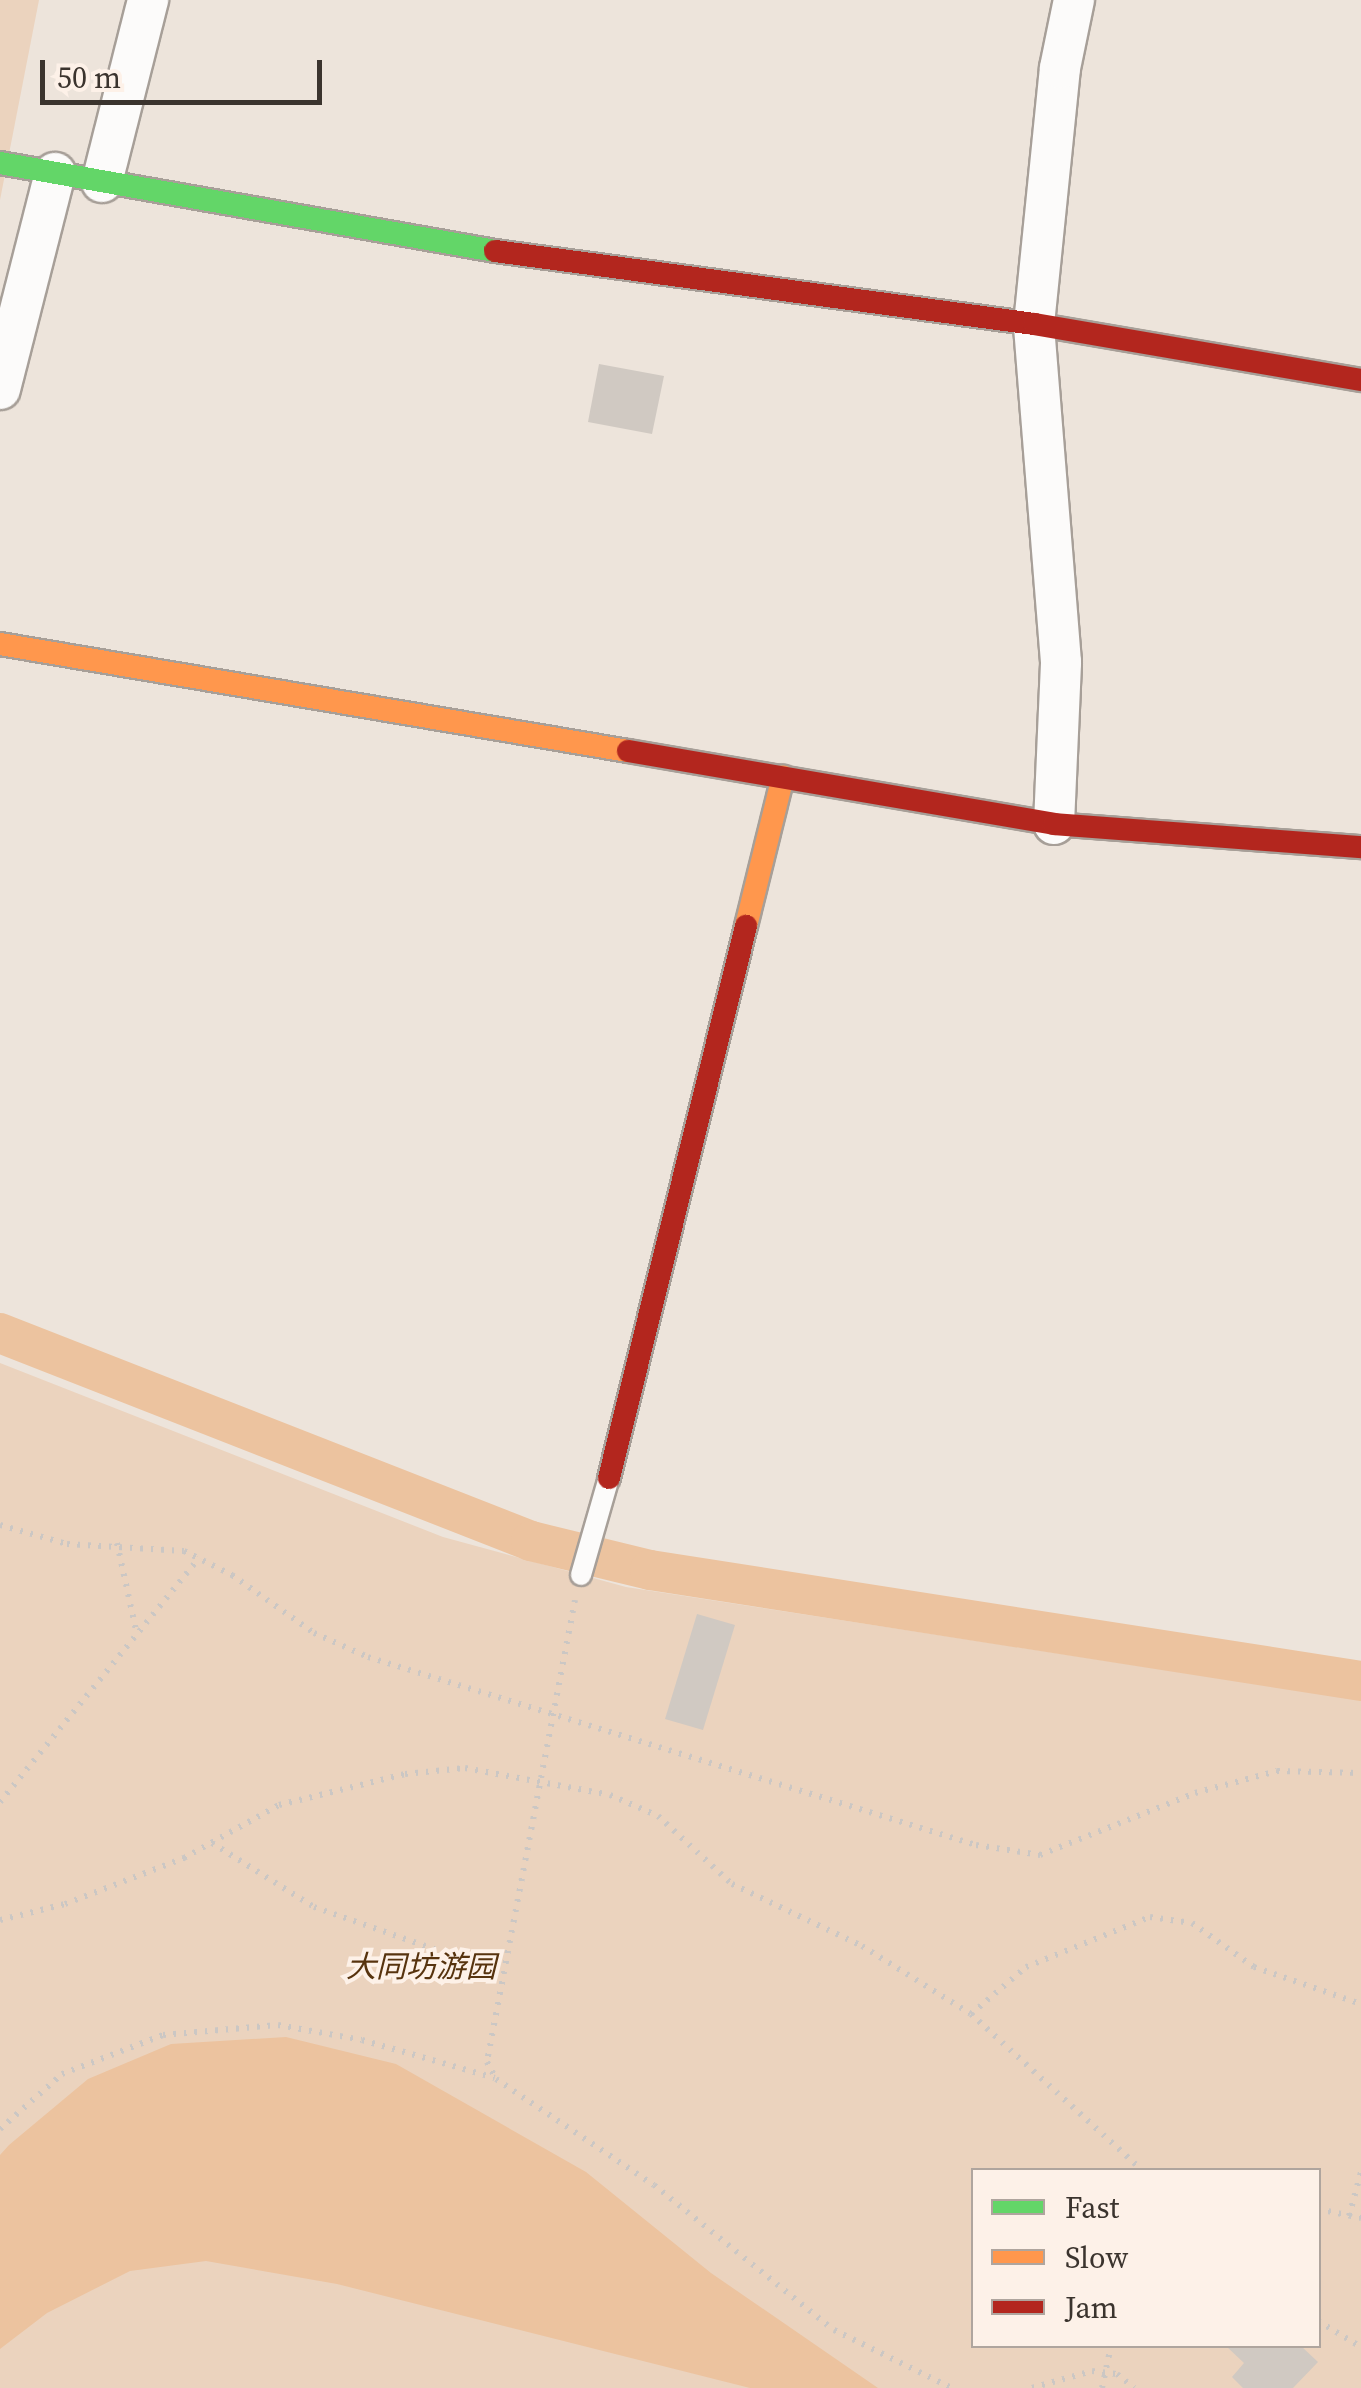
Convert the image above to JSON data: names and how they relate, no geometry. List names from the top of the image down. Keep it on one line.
{"parks":["大同坊游园"],"legend":["Fast","Slow","Jam"],"scale_bar":"50 m"}
